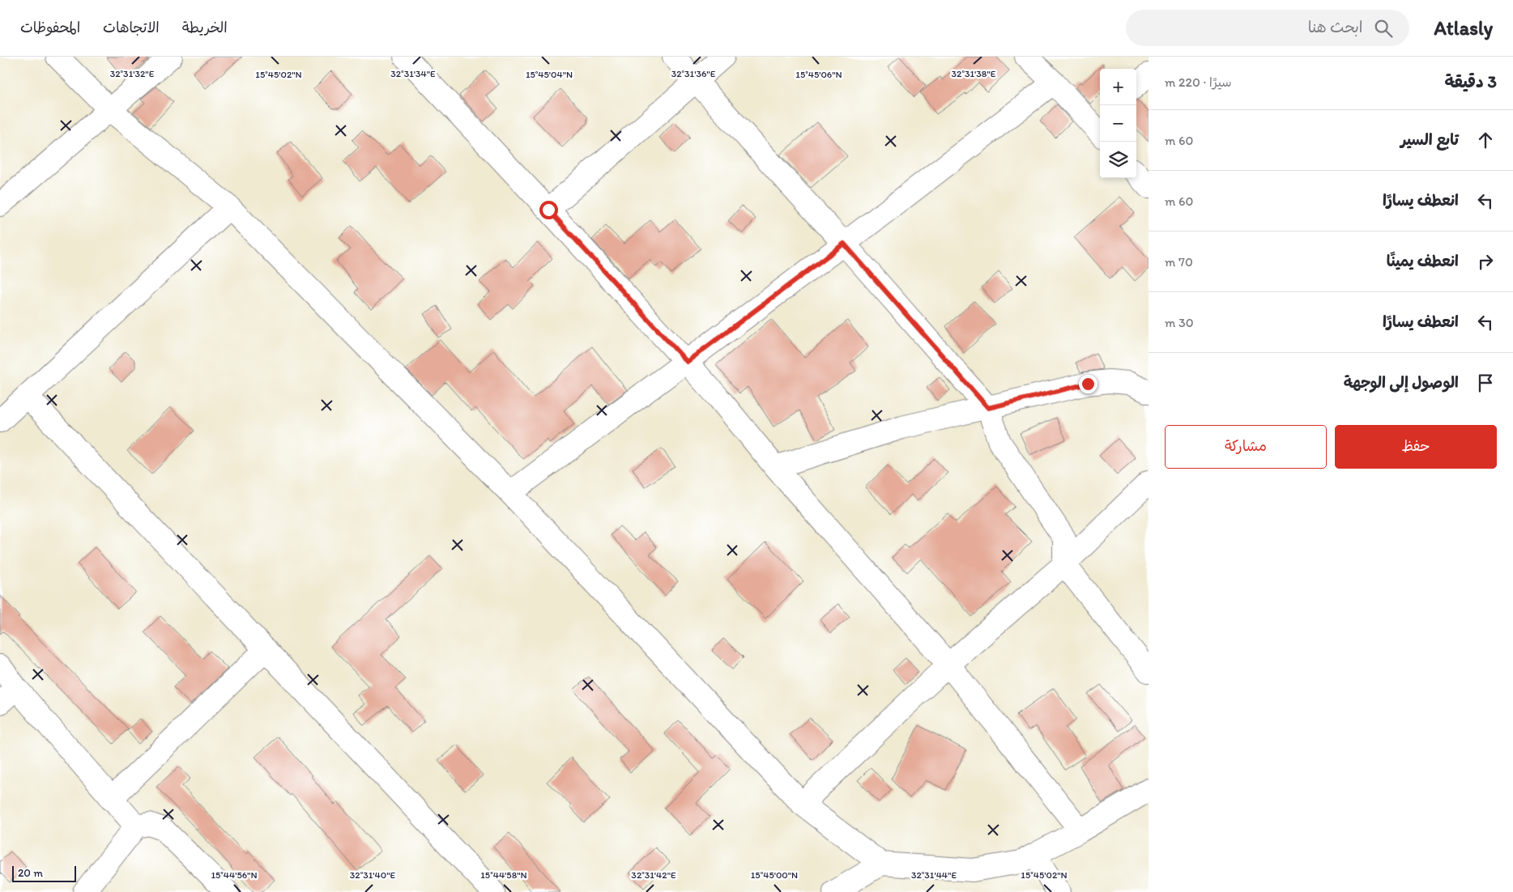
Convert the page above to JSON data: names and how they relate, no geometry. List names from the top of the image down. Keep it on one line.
{"scale_bar":"20 m","page":{"header":"Atlasly","search":"ابحث هنا","nav":["الخريطة","الاتجاهات","المحفوظات"],"heading":["3 دقيقة","سيرًا · 220 m"],"map_buttons":["+","−"],"list":[["تابع السير","60 m"],["انعطف يسارًا","60 m"],["انعطف يمينًا","70 m"],["انعطف يسارًا","30 m"],"الوصول إلى الوجهة"],"buttons":["حفظ","مشاركة"],"scale":"20 m"},"coordinates":["32°31'36\"E","32°31'32\"E","32°31'34\"E","32°31'38\"E","15°45'02\"N","15°45'04\"N","15°45'06\"N","15°44'56\"N","15°44'58\"N","15°45'00\"N","32°31'40\"E","32°31'42\"E","32°31'44\"E"]}
